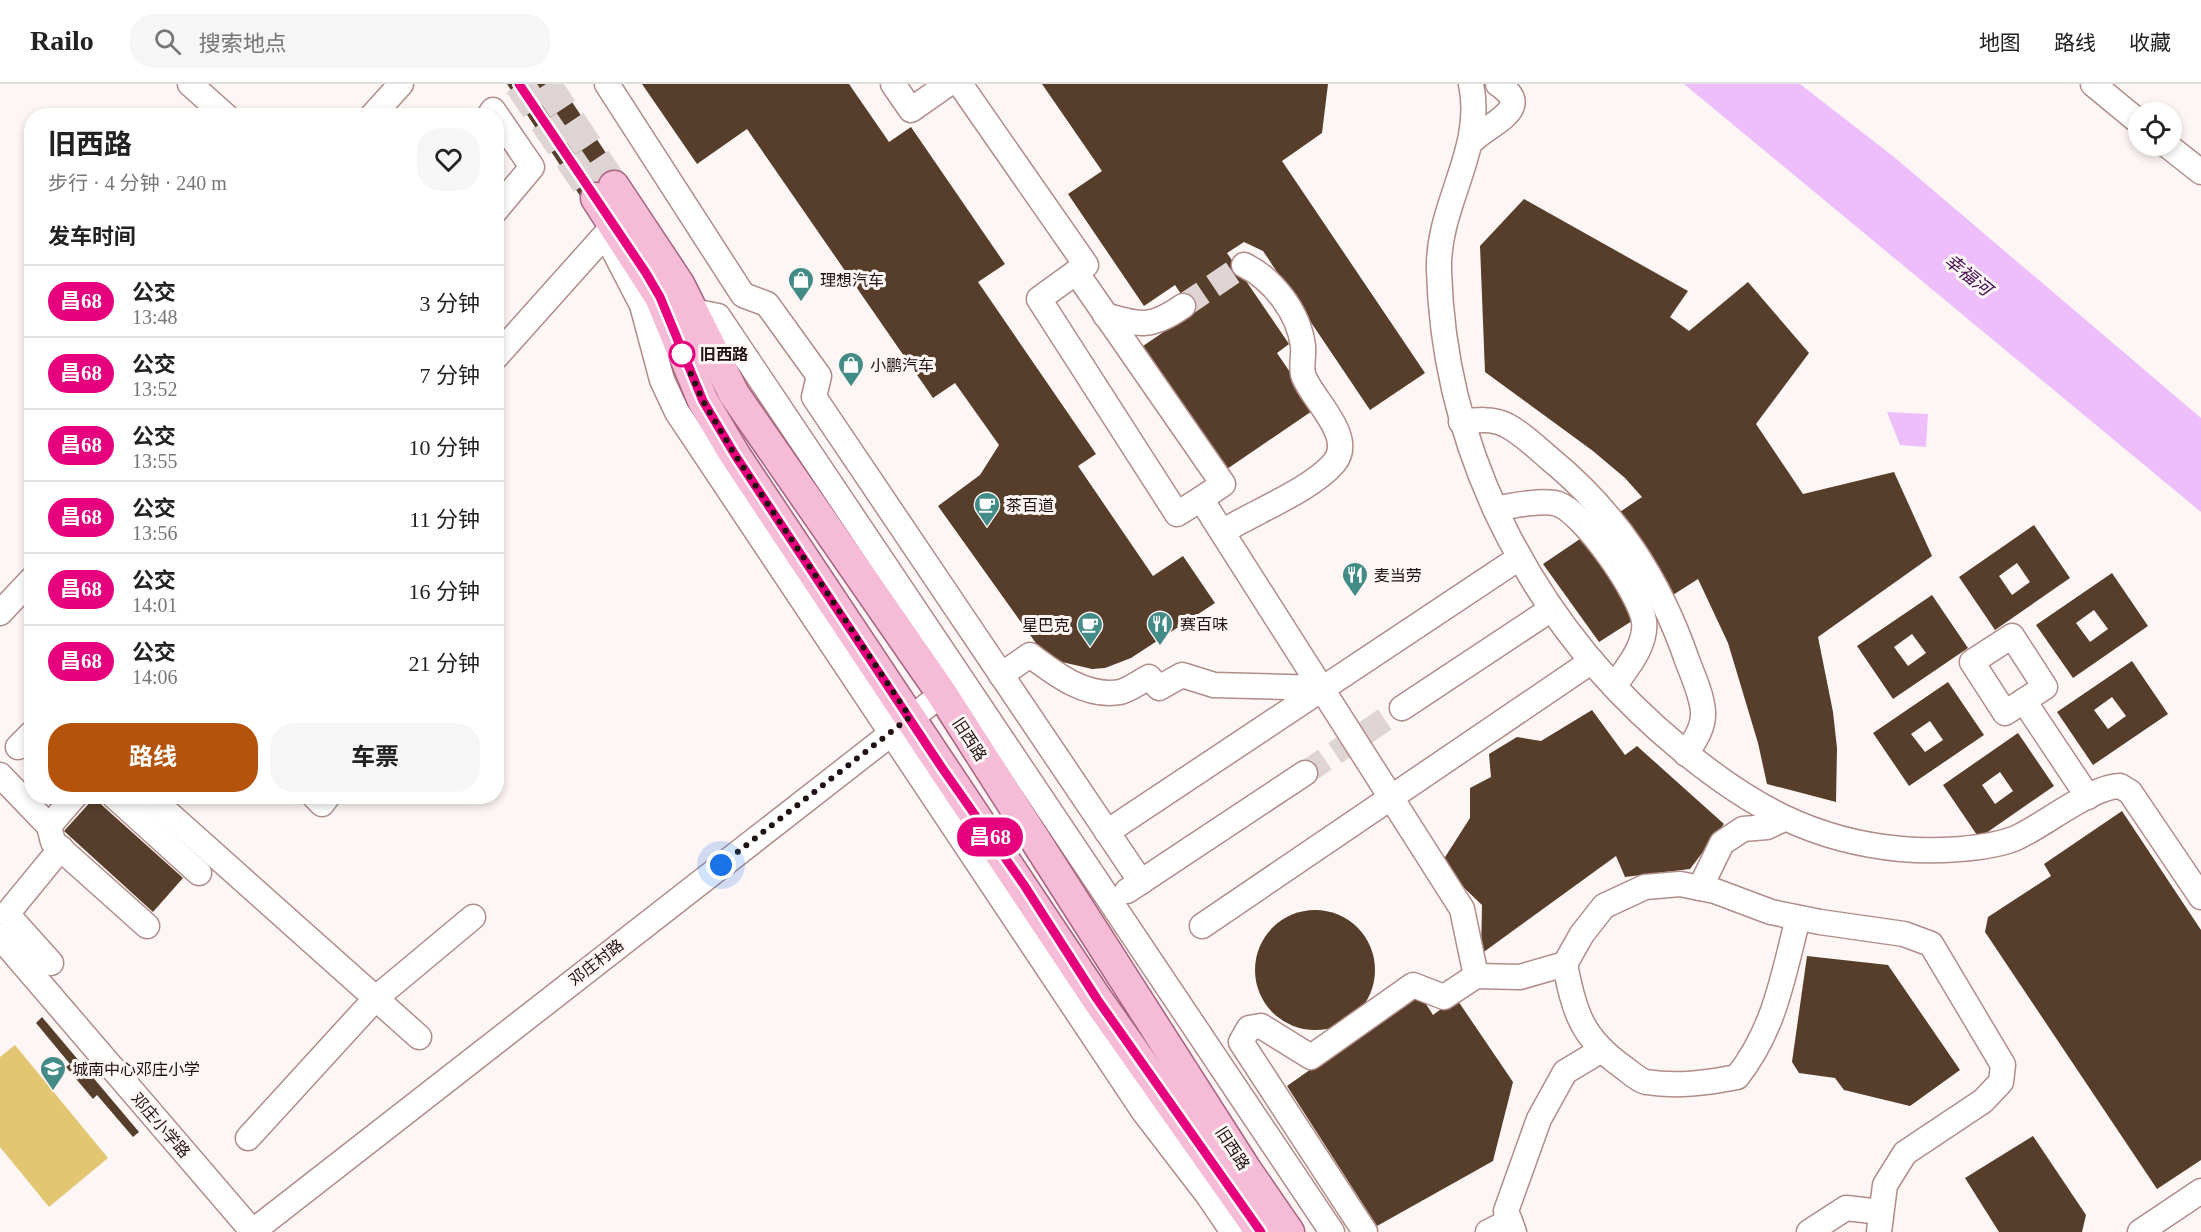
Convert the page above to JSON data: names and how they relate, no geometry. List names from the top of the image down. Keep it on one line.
{"streets":{"main road":["旧西路"],"street":["邓庄村路","邓庄小学路"]},"crossings":[["旧西路","邓庄村路"],["邓庄村路","邓庄小学路"]],"water":["幸福河"],"places":{"shop":["理想汽车","小鹏汽车"],"other":["旧西路"],"cafe":["茶百道","星巴克"],"restaurant":["麦当劳","赛百味"],"school or university":["城南中心邓庄小学"]},"lines":["bus line 昌68"],"page":{"header":"Railo","search":"搜索地点","nav":["地图","路线","收藏"],"on_map":"昌68","heading":[["旧西路","步行 · 4 分钟 · 240 m"],"发车时间"],"list":[{"mark":"昌68","name":"公交","note":"13:48","value":"3 分钟"},{"mark":"昌68","name":"公交","note":"13:52","value":"7 分钟"},{"mark":"昌68","name":"公交","note":"13:55","value":"10 分钟"},{"mark":"昌68","name":"公交","note":"13:56","value":"11 分钟"},{"mark":"昌68","name":"公交","note":"14:01","value":"16 分钟"},{"mark":"昌68","name":"公交","note":"14:06","value":"21 分钟"}],"buttons":["路线","车票"]}}
